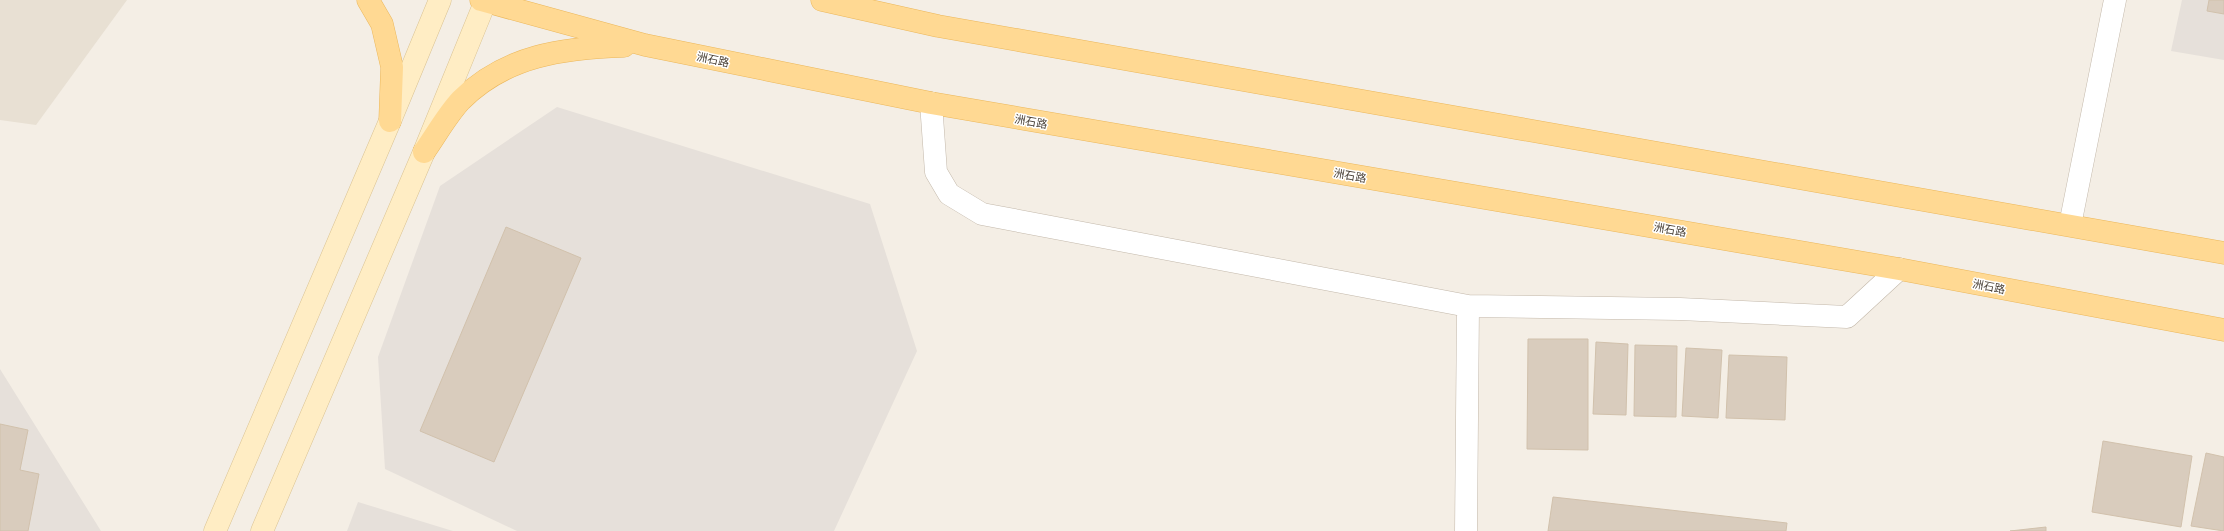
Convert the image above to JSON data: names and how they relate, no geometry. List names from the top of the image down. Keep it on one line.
{"streets":{"main road":["洲石路"]}}
